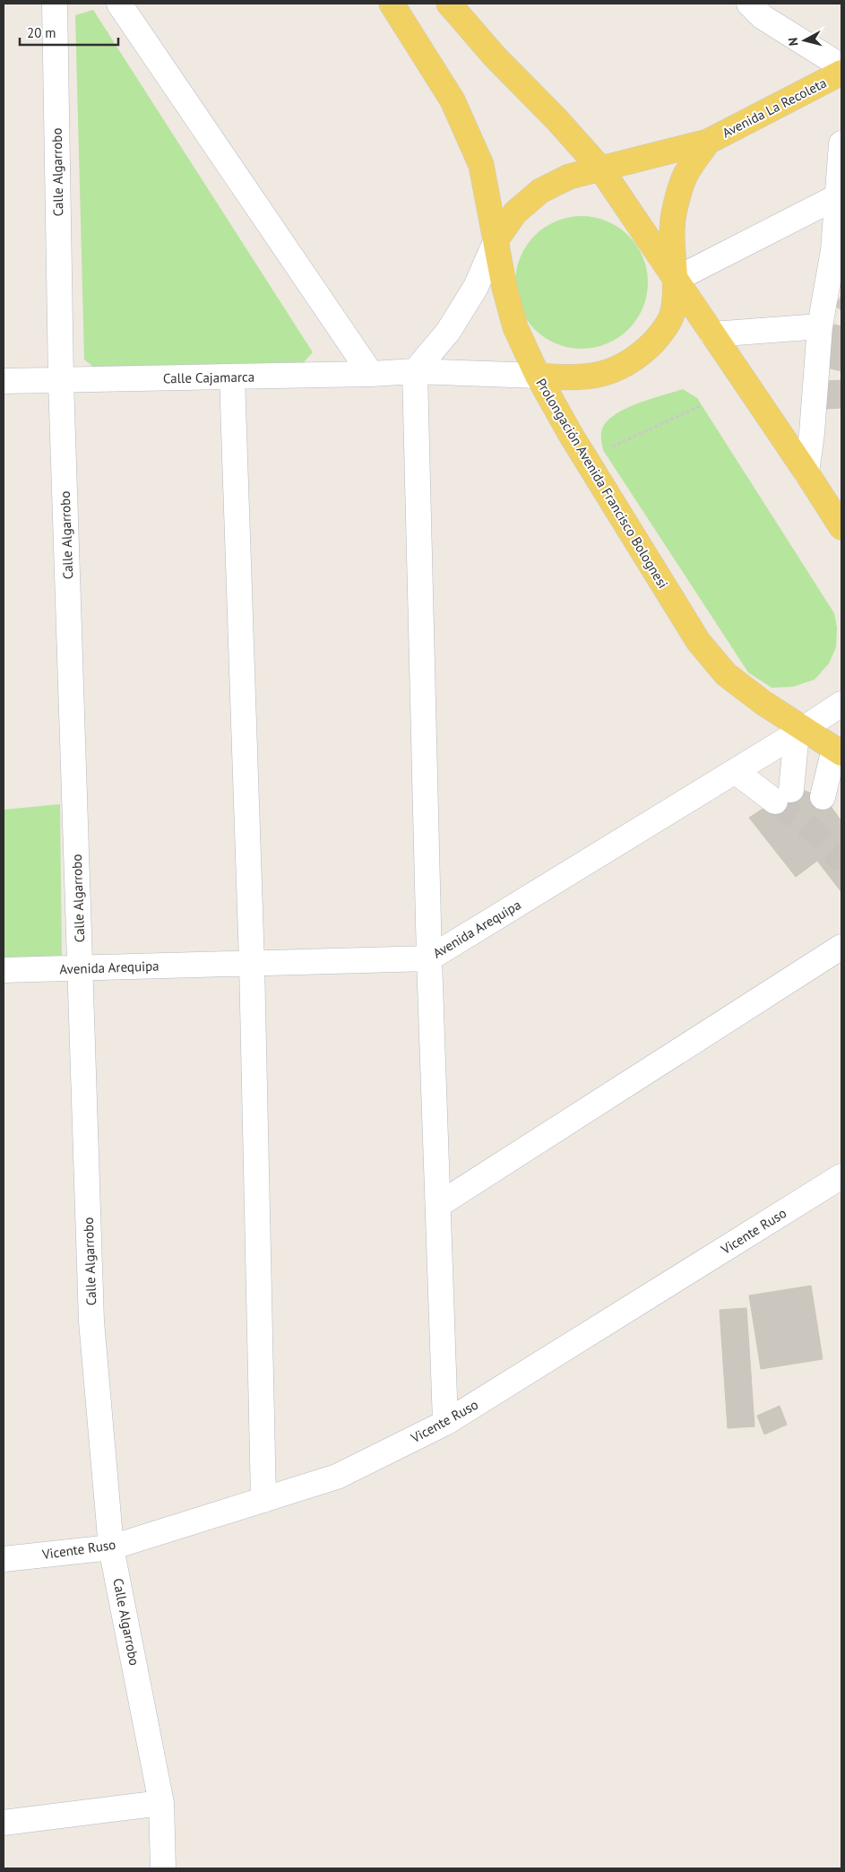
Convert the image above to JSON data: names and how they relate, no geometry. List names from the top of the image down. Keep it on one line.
{"streets":{"main road":["Avenida La Recoleta","Calle Cajamarca","Prolongación Avenida Francisco Bolognesi"],"street":["Calle Algarrobo","Avenida Arequipa","Vicente Ruso"]},"crossings":[["Avenida La Recoleta","Calle Cajamarca"],["Calle Algarrobo","Calle Cajamarca"],["Calle Algarrobo","Avenida Arequipa"],["Calle Algarrobo","Vicente Ruso"],["Calle Cajamarca","Prolongación Avenida Francisco Bolognesi"],["Prolongación Avenida Francisco Bolognesi","Avenida Arequipa"]],"scale_bar":"20 m","north":"left"}
